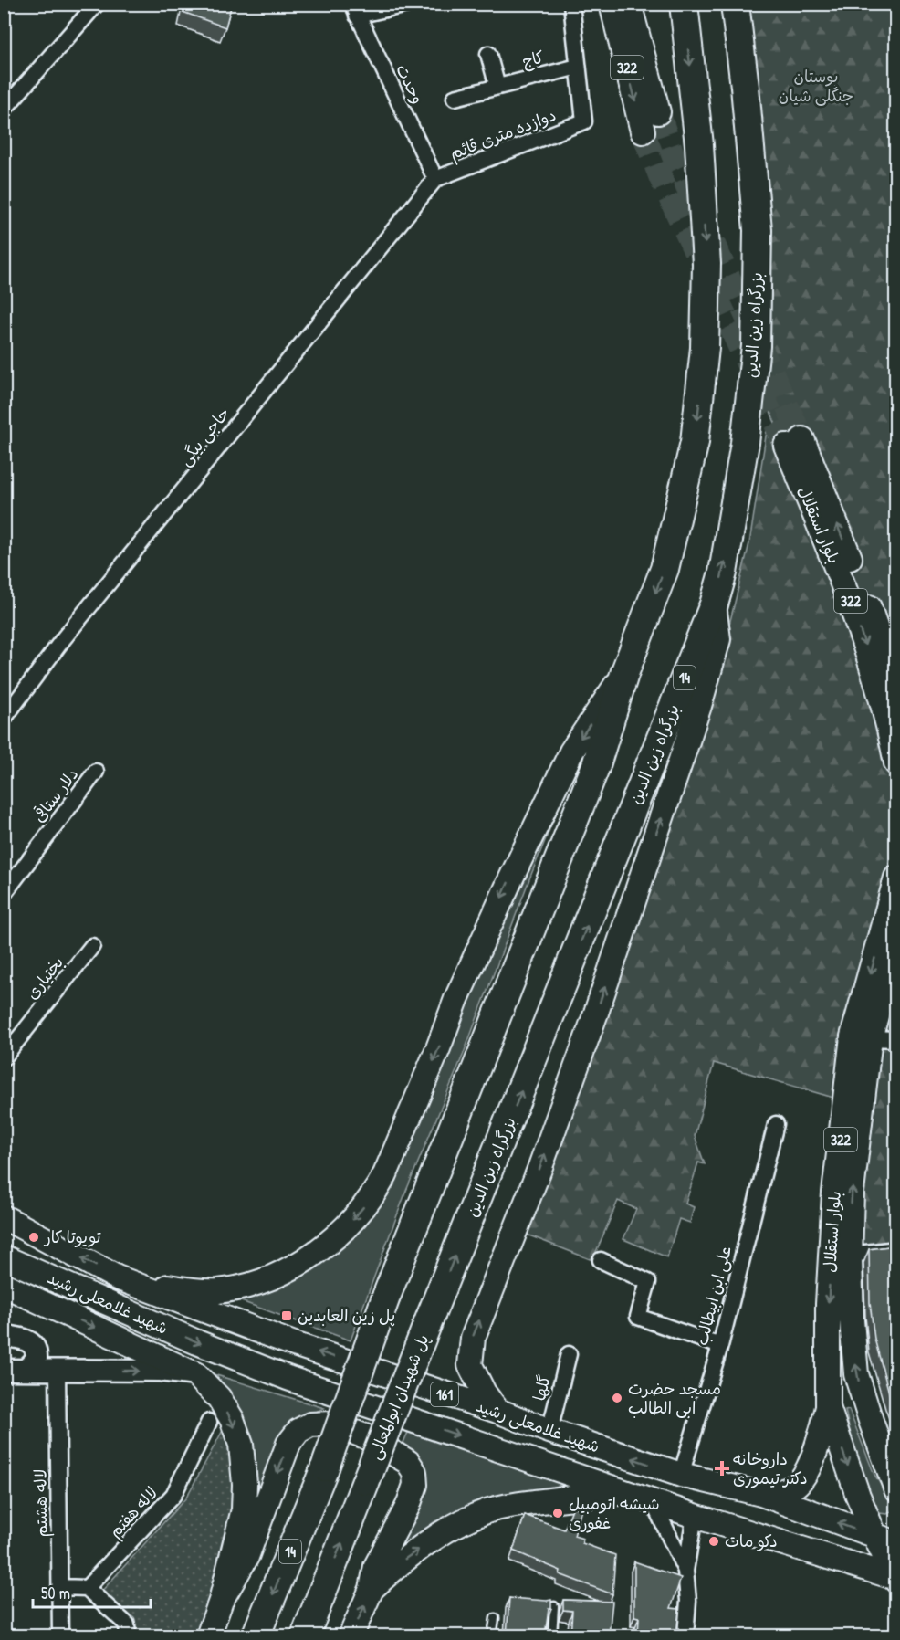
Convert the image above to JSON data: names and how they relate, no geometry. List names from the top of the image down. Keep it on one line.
{"streets":{"highway":["بزرگراه زین الدین","14","پل شهیدان ابوالمعالی"],"main road":["322","بلوار استقلال","شهید غلامعلی رشید","161"],"street":["کاج","وحدت","دوازده متری قائم","حاجی بیگی","دلار ستاقی","بختیاری","علی ابن ابیطالب","گلها","لاله هشتم","لاله هفتم"]},"crossings":[["کاج","دوازده متری قائم"],["وحدت","دوازده متری قائم"],["وحدت","حاجی بیگی"],["دوازده متری قائم","حاجی بیگی"],["بزرگراه زین الدین","پل شهیدان ابوالمعالی"],["بلوار استقلال","شهید غلامعلی رشید"],["علی ابن ابیطالب","شهید غلامعلی رشید"],["شهید غلامعلی رشید","گلها"]],"parks":["بوستان جنگلی شیان"],"places":{"other":["تویوتا کار","مسجد حضرت ابی الطالب","شیشه اتومبیل غفوری","دکو مات"],"transit":["پل زین العابدین"],"health":["داروخانه دکتر تیموری"]},"scale_bar":"50 m"}
